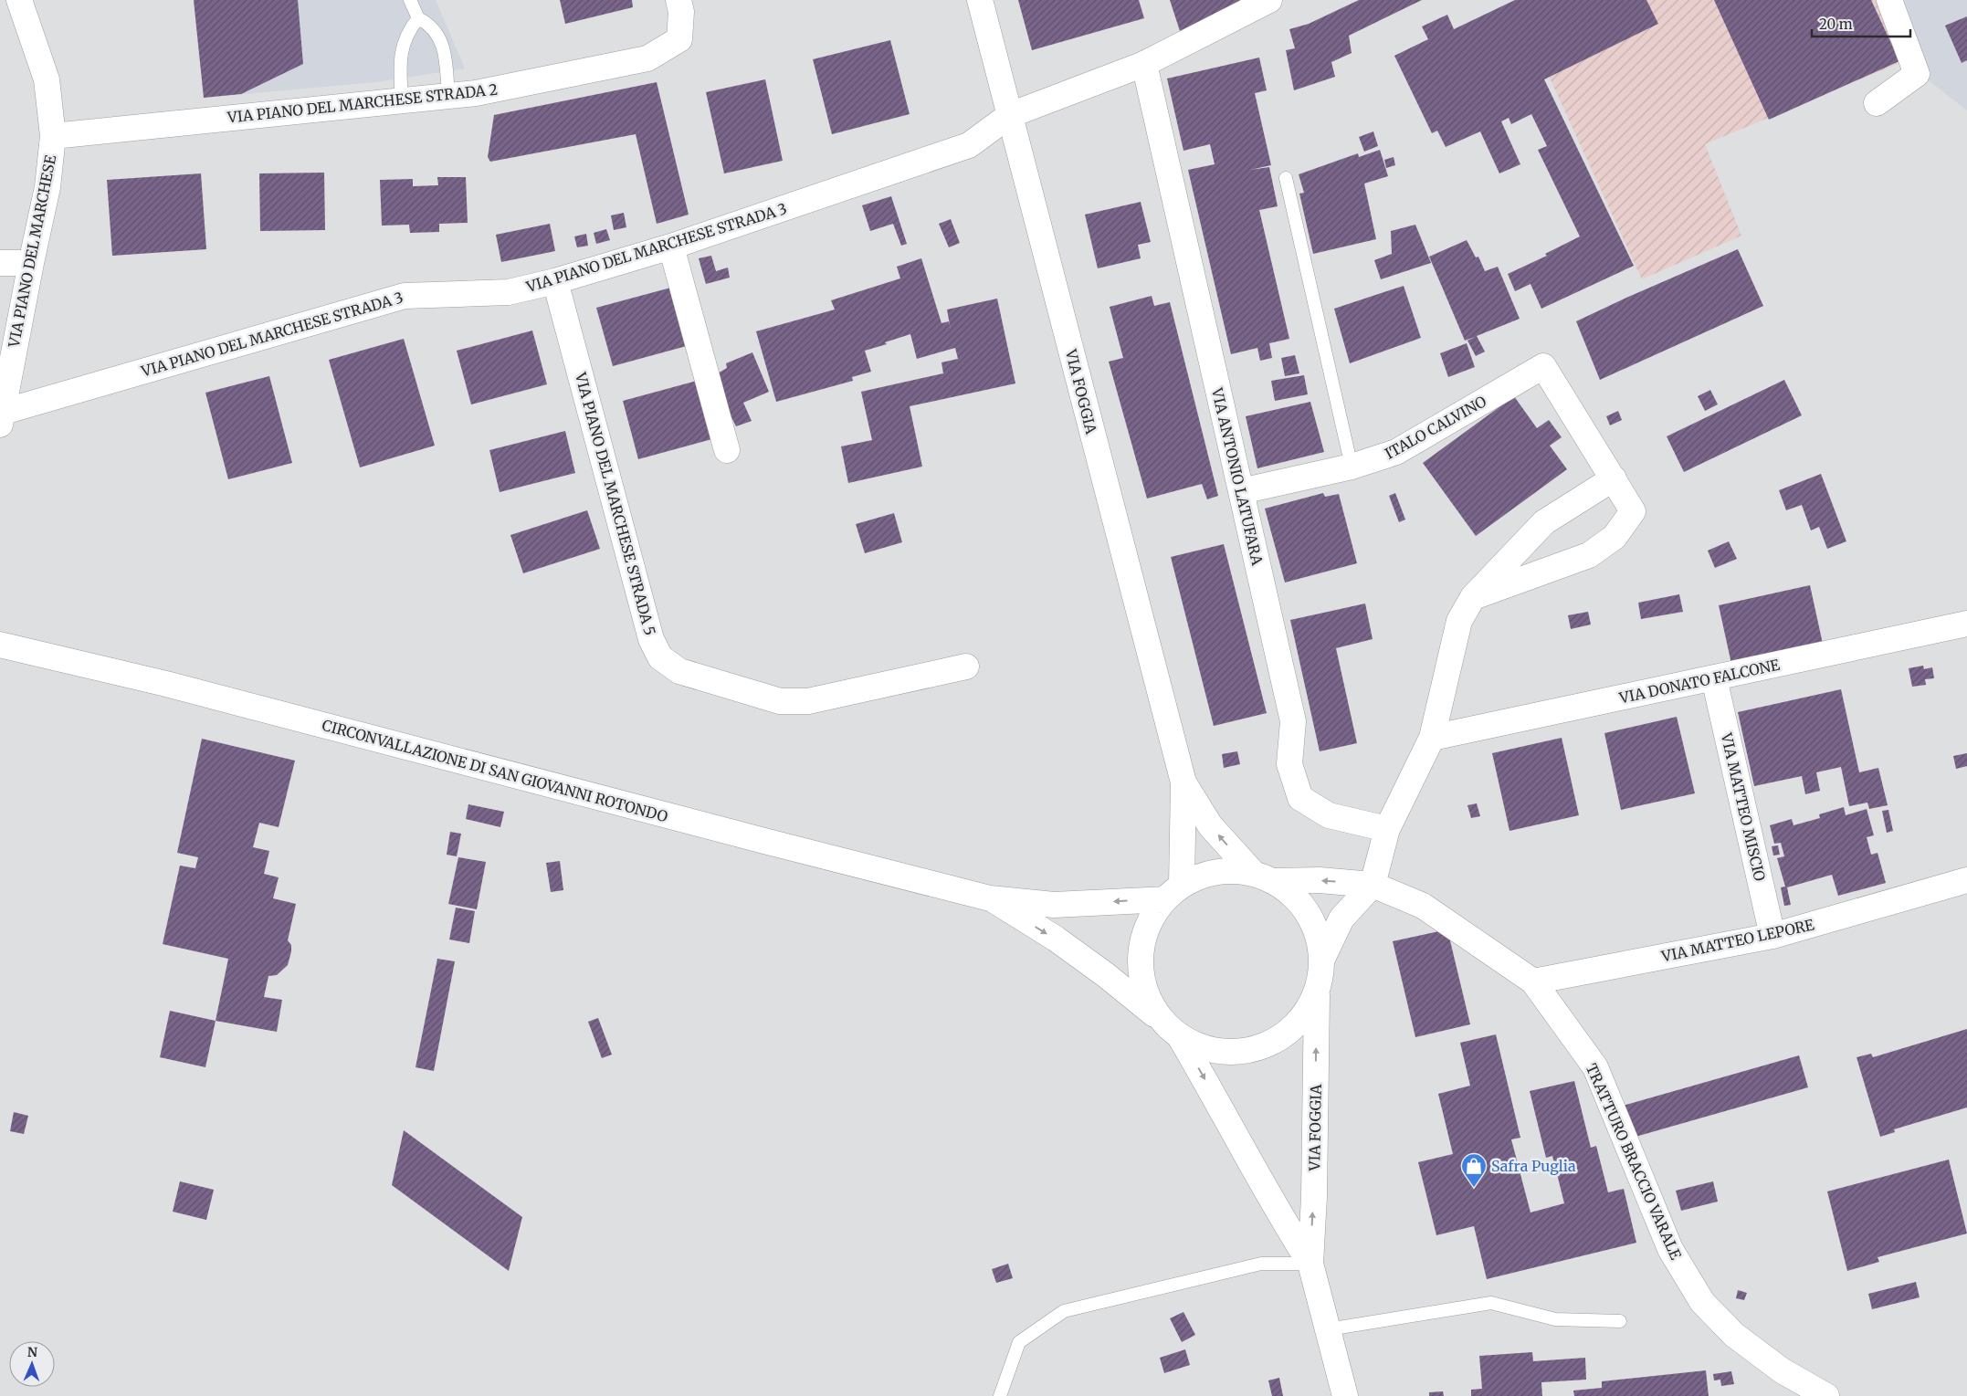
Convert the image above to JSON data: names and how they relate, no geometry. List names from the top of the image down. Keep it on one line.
{"streets":{"street":["VIA PIANO DEL MARCHESE STRADA 2","VIA PIANO DEL MARCHESE STRADA 3","VIA PIANO DEL MARCHESE","VIA FOGGIA","ITALO CALVINO","VIA ANTONIO LATUFARA","VIA PIANO DEL MARCHESE STRADA 5","VIA DONATO FALCONE","CIRCONVALLAZIONE DI SAN GIOVANNI ROTONDO","VIA MATTEO MISCIO","VIA MATTEO LEPORE","TRATTURO BRACCIO VARALE"]},"crossings":[["VIA PIANO DEL MARCHESE STRADA 2","VIA PIANO DEL MARCHESE"],["VIA PIANO DEL MARCHESE STRADA 3","VIA PIANO DEL MARCHESE"],["VIA PIANO DEL MARCHESE STRADA 3","VIA FOGGIA"],["VIA PIANO DEL MARCHESE STRADA 3","VIA ANTONIO LATUFARA"],["VIA PIANO DEL MARCHESE STRADA 3","VIA PIANO DEL MARCHESE STRADA 5"],["VIA FOGGIA","CIRCONVALLAZIONE DI SAN GIOVANNI ROTONDO"],["VIA FOGGIA","TRATTURO BRACCIO VARALE"],["ITALO CALVINO","VIA ANTONIO LATUFARA"],["VIA DONATO FALCONE","VIA MATTEO MISCIO"],["VIA MATTEO MISCIO","VIA MATTEO LEPORE"],["VIA MATTEO LEPORE","TRATTURO BRACCIO VARALE"]],"places":{"shop":["Safra Puglia"]},"scale_bar":"20 m","north":"top"}
